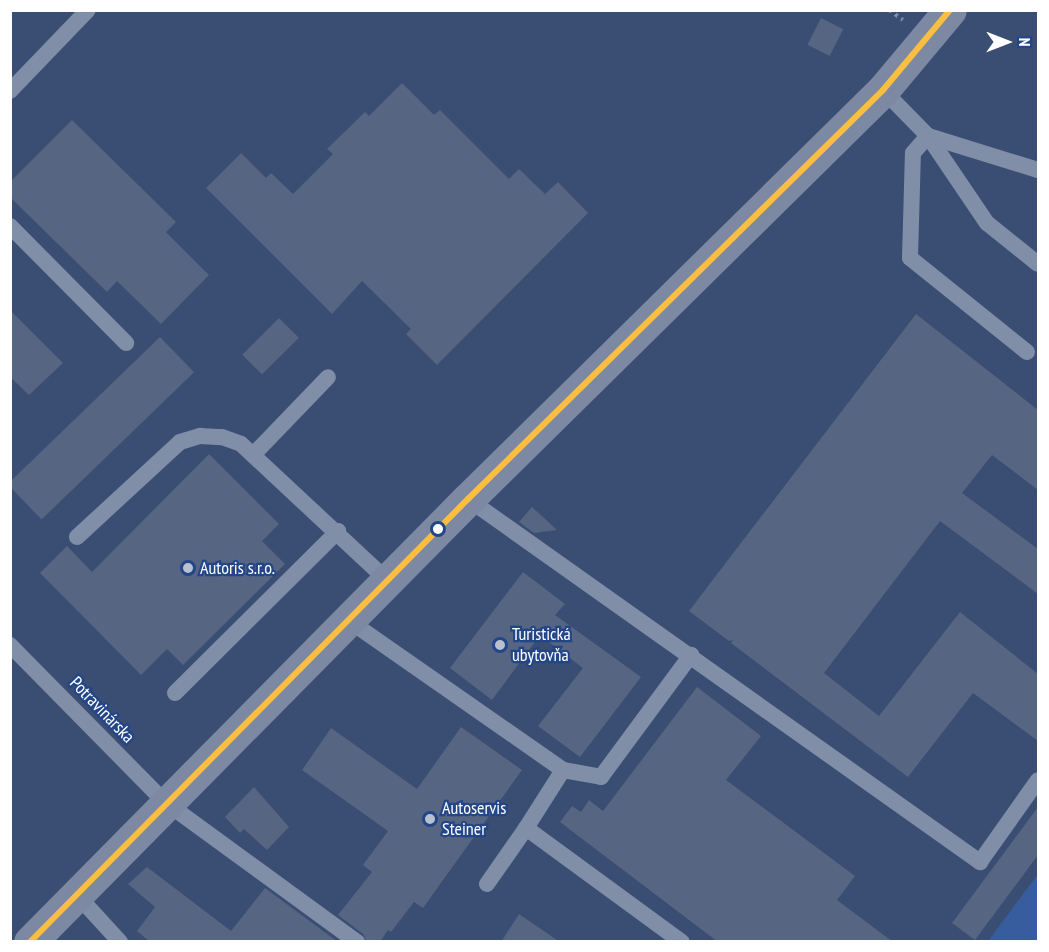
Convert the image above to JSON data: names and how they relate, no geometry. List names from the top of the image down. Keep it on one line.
{"streets":{"lane":["Potravinárska"]},"places":["Autoris s.r.o.","Turistická ubytovňa","Autoservis Steiner"],"north":"right"}
